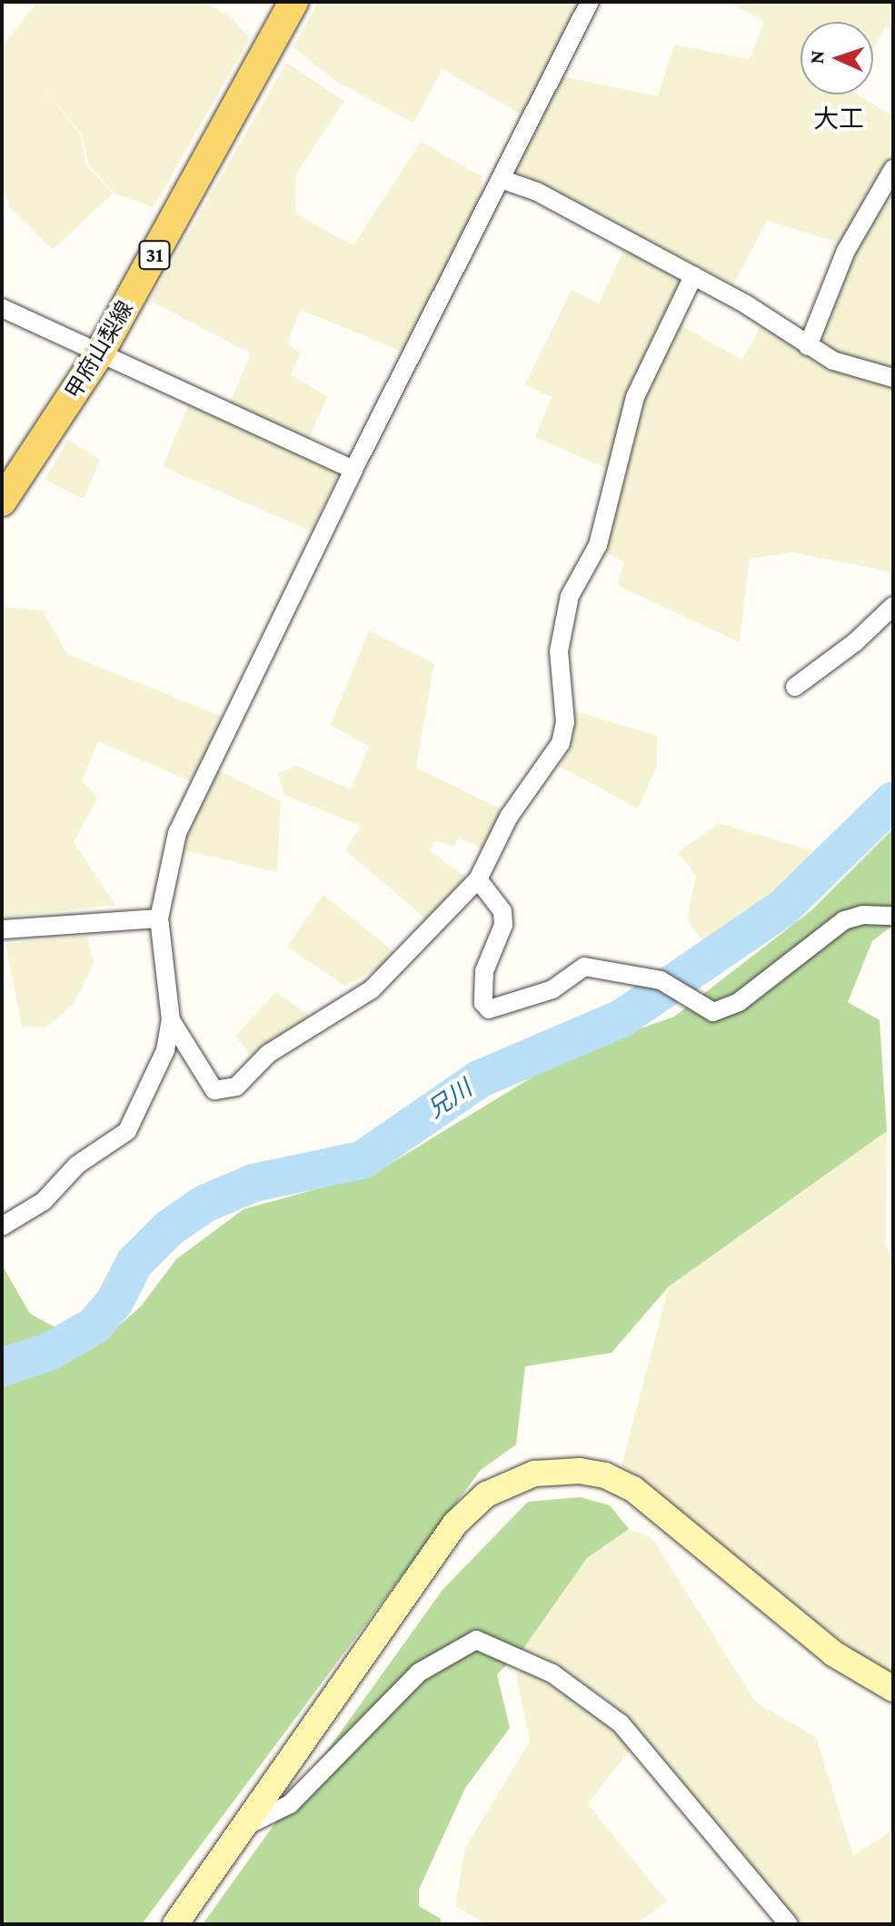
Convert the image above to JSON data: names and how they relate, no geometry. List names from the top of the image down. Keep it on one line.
{"streets":{"main road":["31","甲府山梨線"]},"districts":["大工"],"water":["兄川"],"north":"left"}
